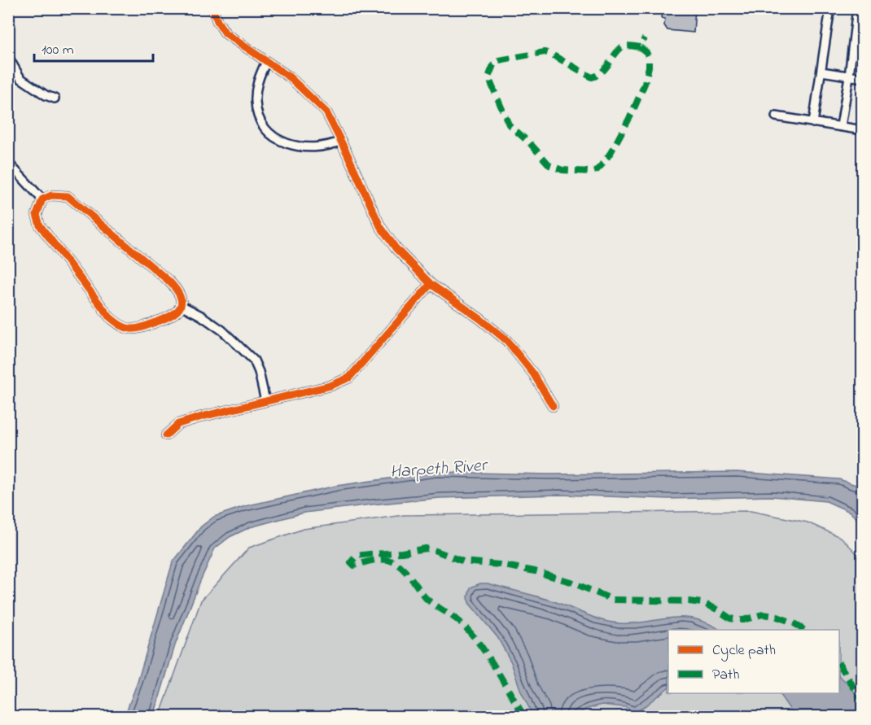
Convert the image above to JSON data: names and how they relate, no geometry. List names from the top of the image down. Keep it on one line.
{"water":["Harpeth River"],"legend":["Cycle path","Path"],"scale_bar":"100 m"}
